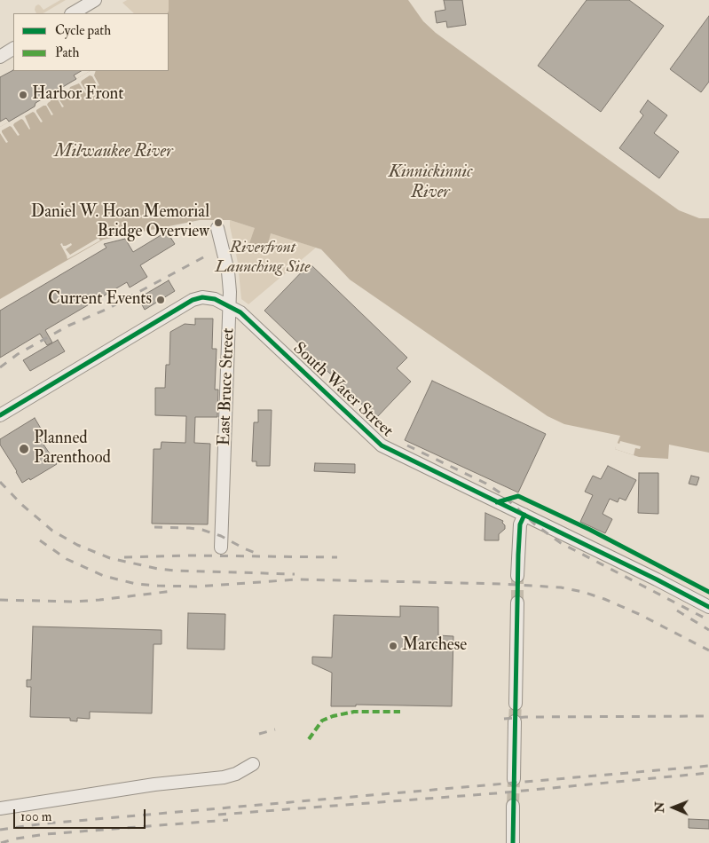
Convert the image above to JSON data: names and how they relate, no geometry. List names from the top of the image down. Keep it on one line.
{"streets":{"street":["East Bruce Street","South Water Street"]},"crossings":[["East Bruce Street","South Water Street"]],"water":["Milwaukee River","Kinnickinnic River"],"parks":["Riverfront Launching Site"],"places":["Harbor Front","Daniel W. Hoan Memorial Bridge Overview","Current Events","Planned Parenthood","Marchese"],"legend":["Cycle path","Path"],"scale_bar":"100 m","north":"left"}
